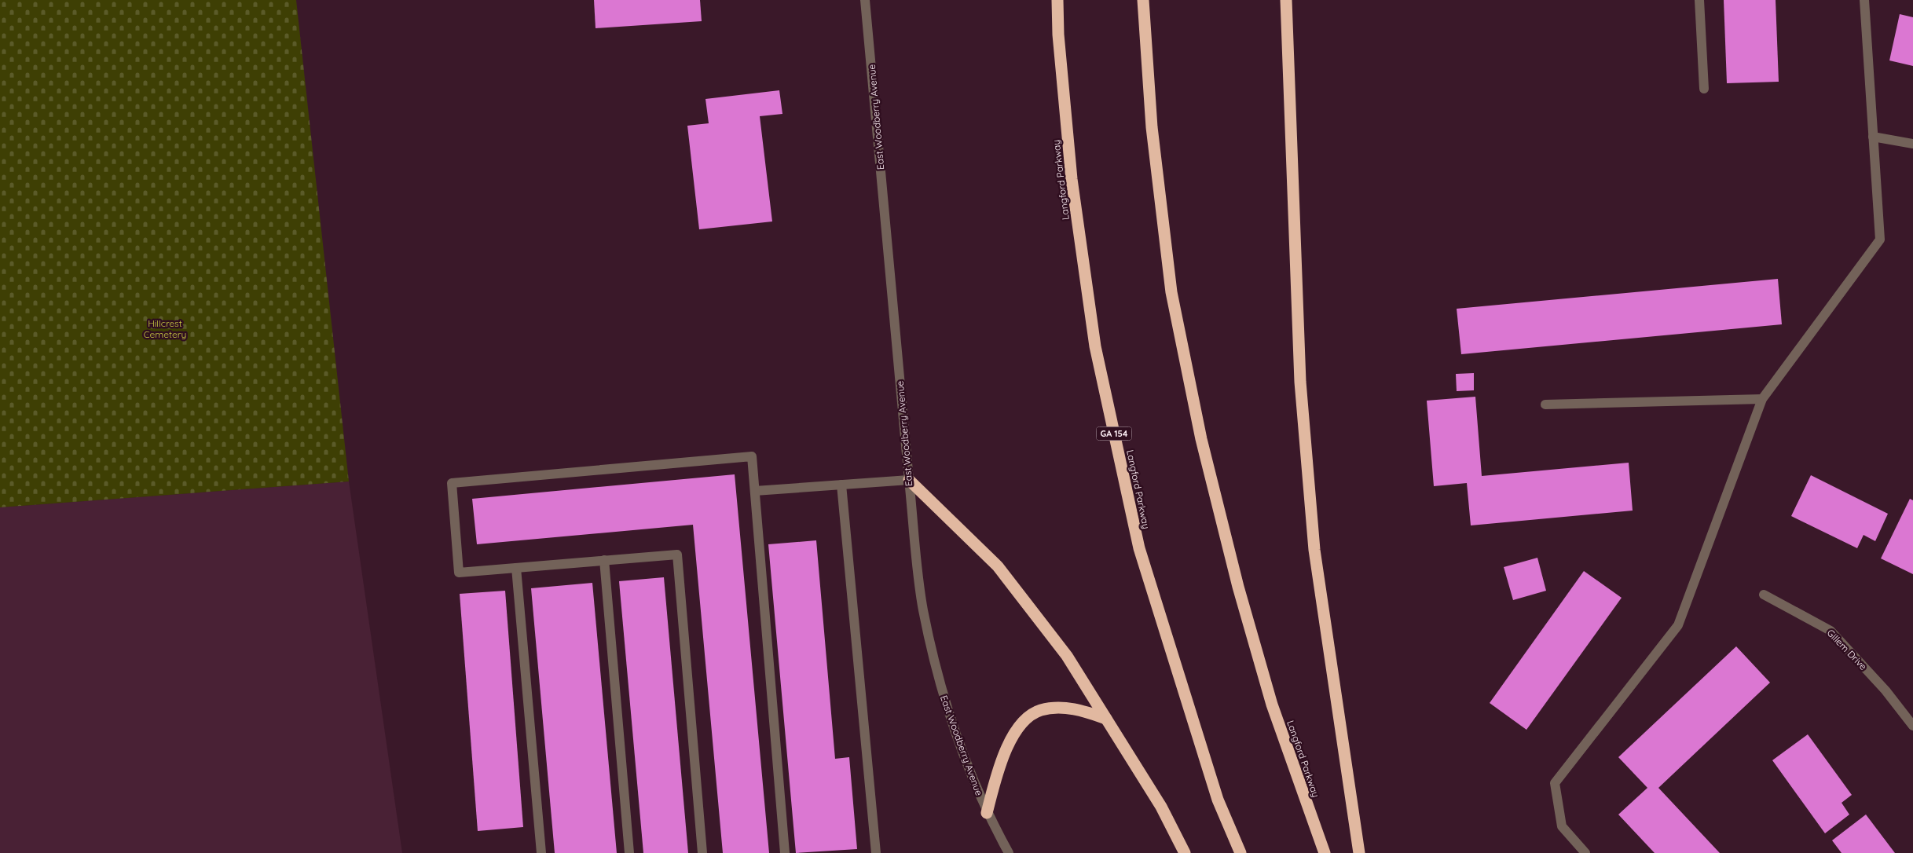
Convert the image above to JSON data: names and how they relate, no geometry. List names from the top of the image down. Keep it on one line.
{"streets":{"highway":["Langford Parkway","GA 154"],"street":["East Woodberry Avenue","Gillem Drive"]},"parks":["Hillcrest Cemetery"]}
